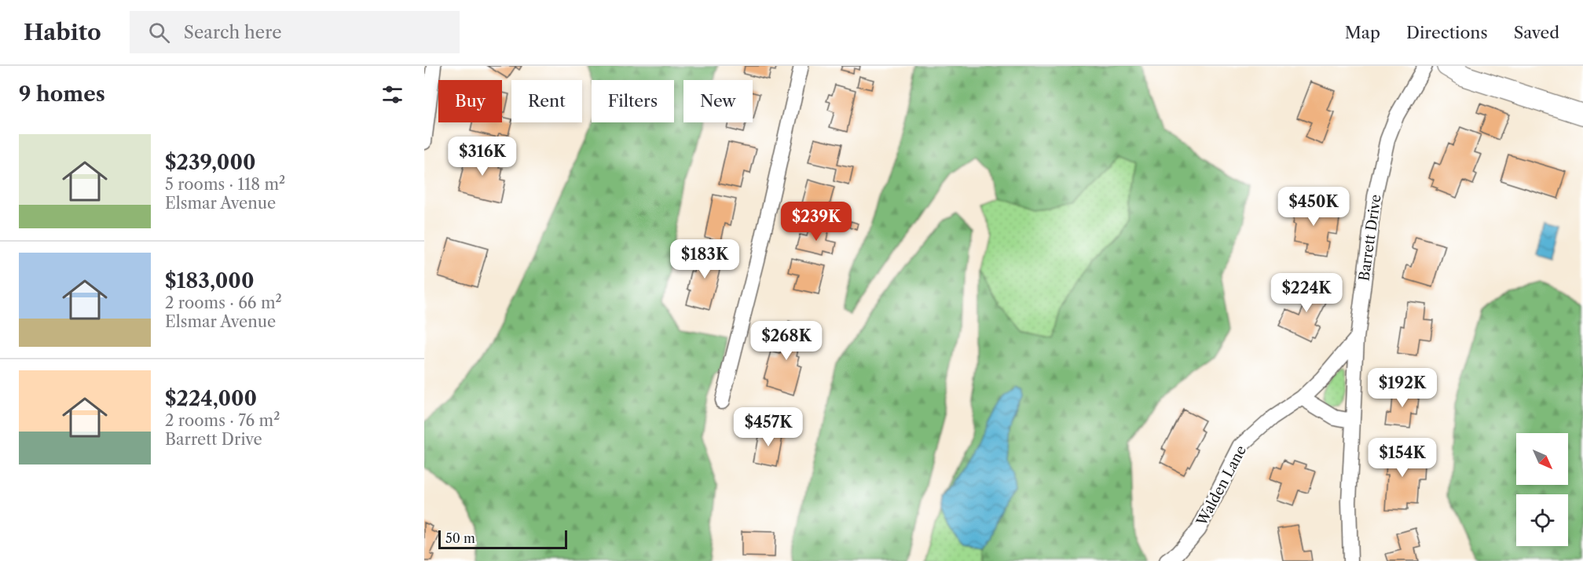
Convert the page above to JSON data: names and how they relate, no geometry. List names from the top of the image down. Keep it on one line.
{"streets":{"street":["Barrett Drive","Walden Lane"]},"crossings":[["Barrett Drive","Walden Lane"]],"scale_bar":"50 m","north":"bottom right","page":{"header":"Habito","search":"Search here","nav":["Map","Directions","Saved"],"heading":"9 homes","chip":["Buy","Rent","Filters","New"],"list":[{"name":"$239,000","note":"5 rooms · 118 m² · Elsmar Avenue"},{"name":"$183,000","note":"2 rooms · 66 m² · Elsmar Avenue"},{"name":"$224,000","note":"2 rooms · 76 m² · Barrett Drive"}],"price":["$316K","$450K","$239K","$183K","$224K","$268K","$192K","$457K","$154K"],"scale":"50 m"}}
